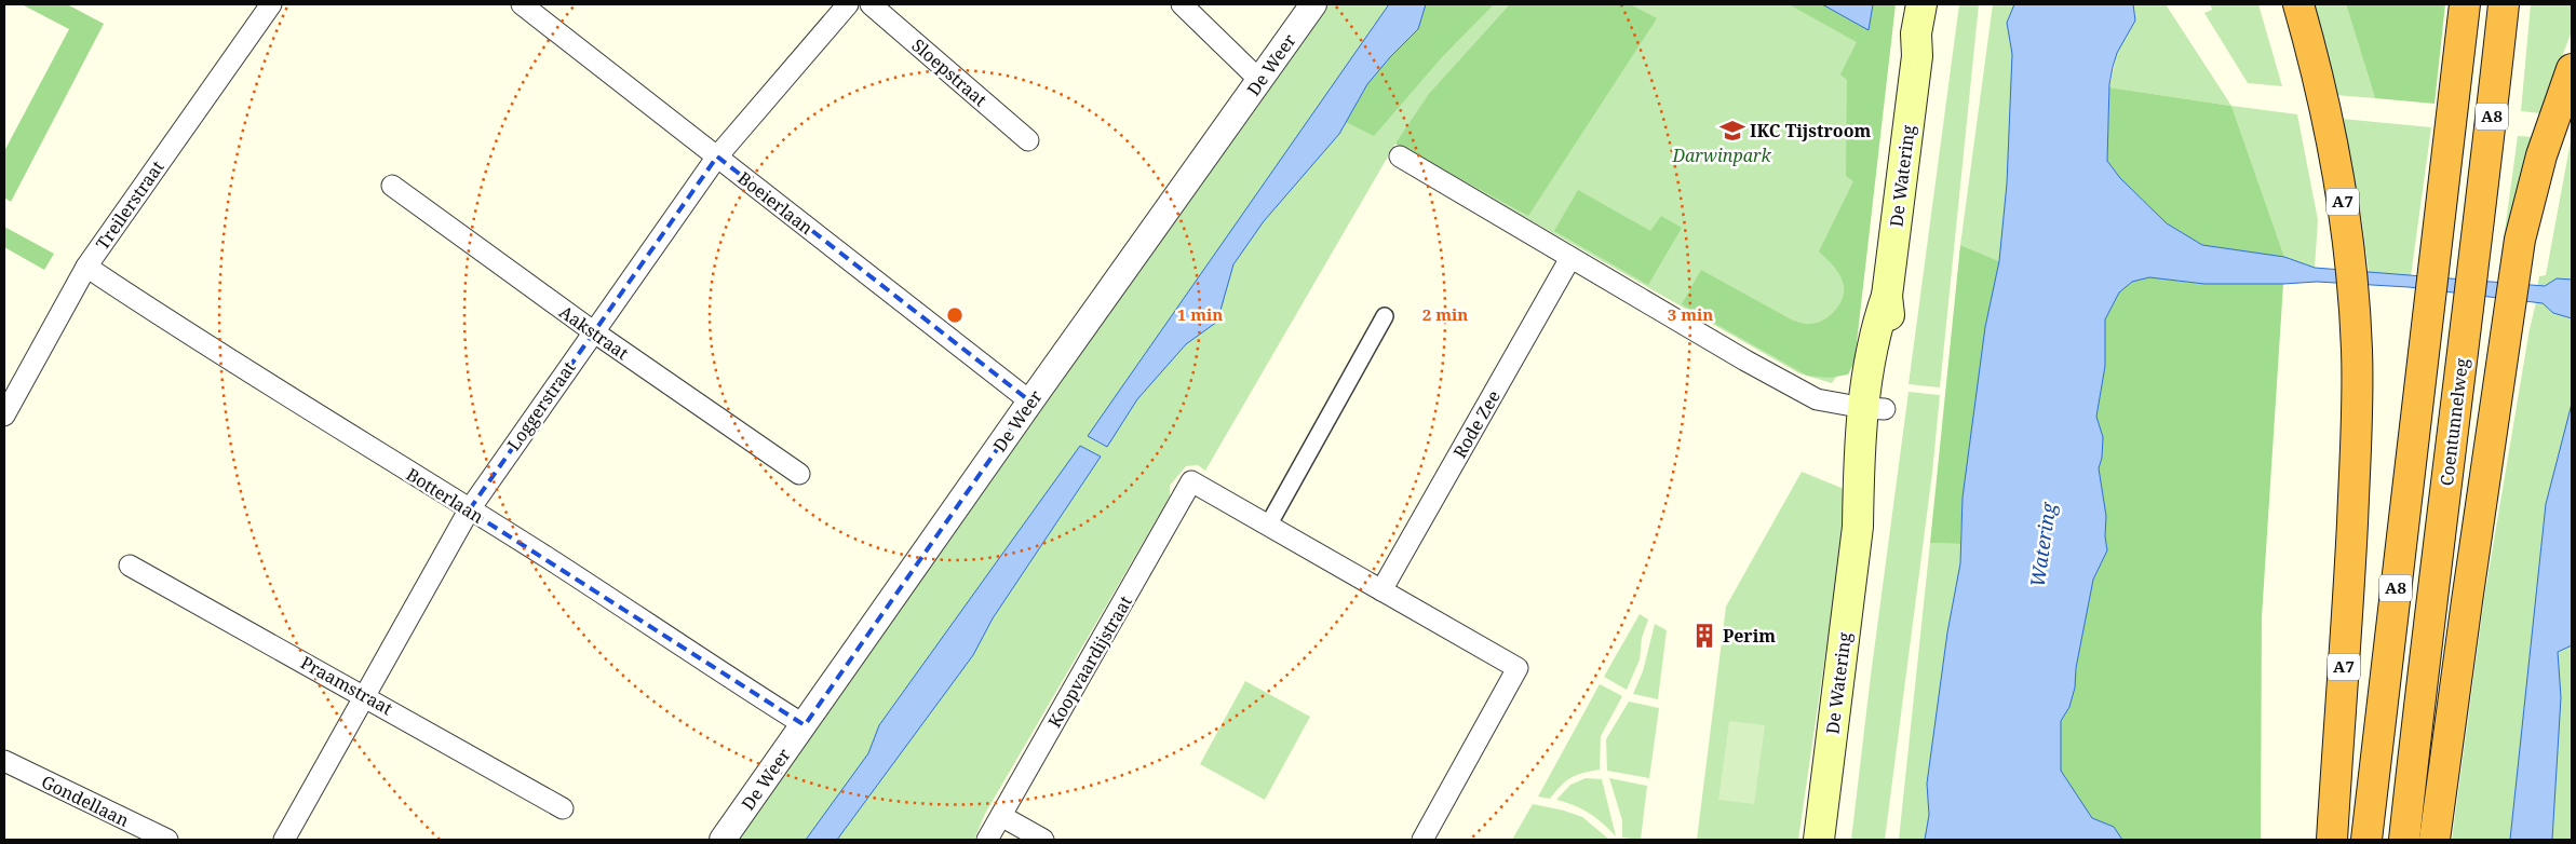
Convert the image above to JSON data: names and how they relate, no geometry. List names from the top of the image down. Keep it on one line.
{"streets":{"highway":["A8","A7","Coentunnelweg"],"main road":["De Watering"],"street":["De Weer","Sloepstraat","Boeierlaan","Treilerstraat","Aakstraat","Loggerstraat","Rode Zee","Botterlaan","Koopvaardijstraat","Praamstraat","Gondellaan"]},"crossings":[["De Weer","Boeierlaan"],["De Weer","Botterlaan"],["Boeierlaan","Loggerstraat"],["Treilerstraat","Botterlaan"],["Aakstraat","Loggerstraat"],["Loggerstraat","Botterlaan"],["Loggerstraat","Praamstraat"]],"water":["Watering"],"parks":["Darwinpark"],"places":{"school or university":["IKC Tijstroom"],"building":["Perim"]},"rings":["1 min","2 min","3 min"]}
